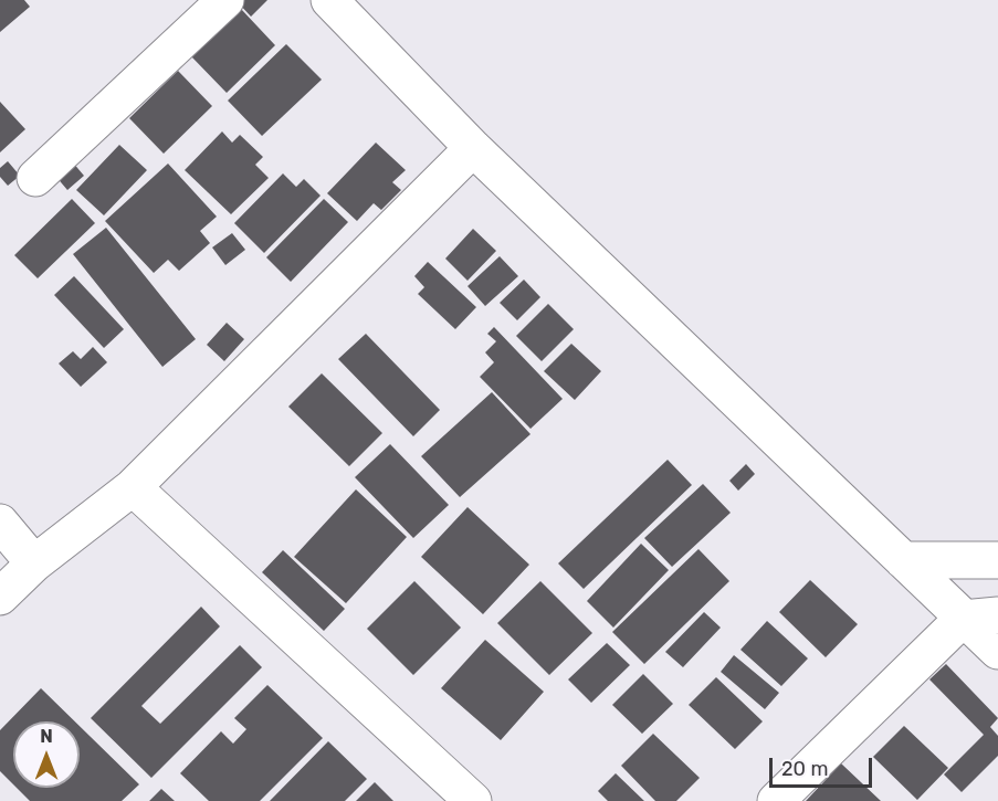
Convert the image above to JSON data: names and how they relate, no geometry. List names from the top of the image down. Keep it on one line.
{"scale_bar":"20 m","north":"top"}
